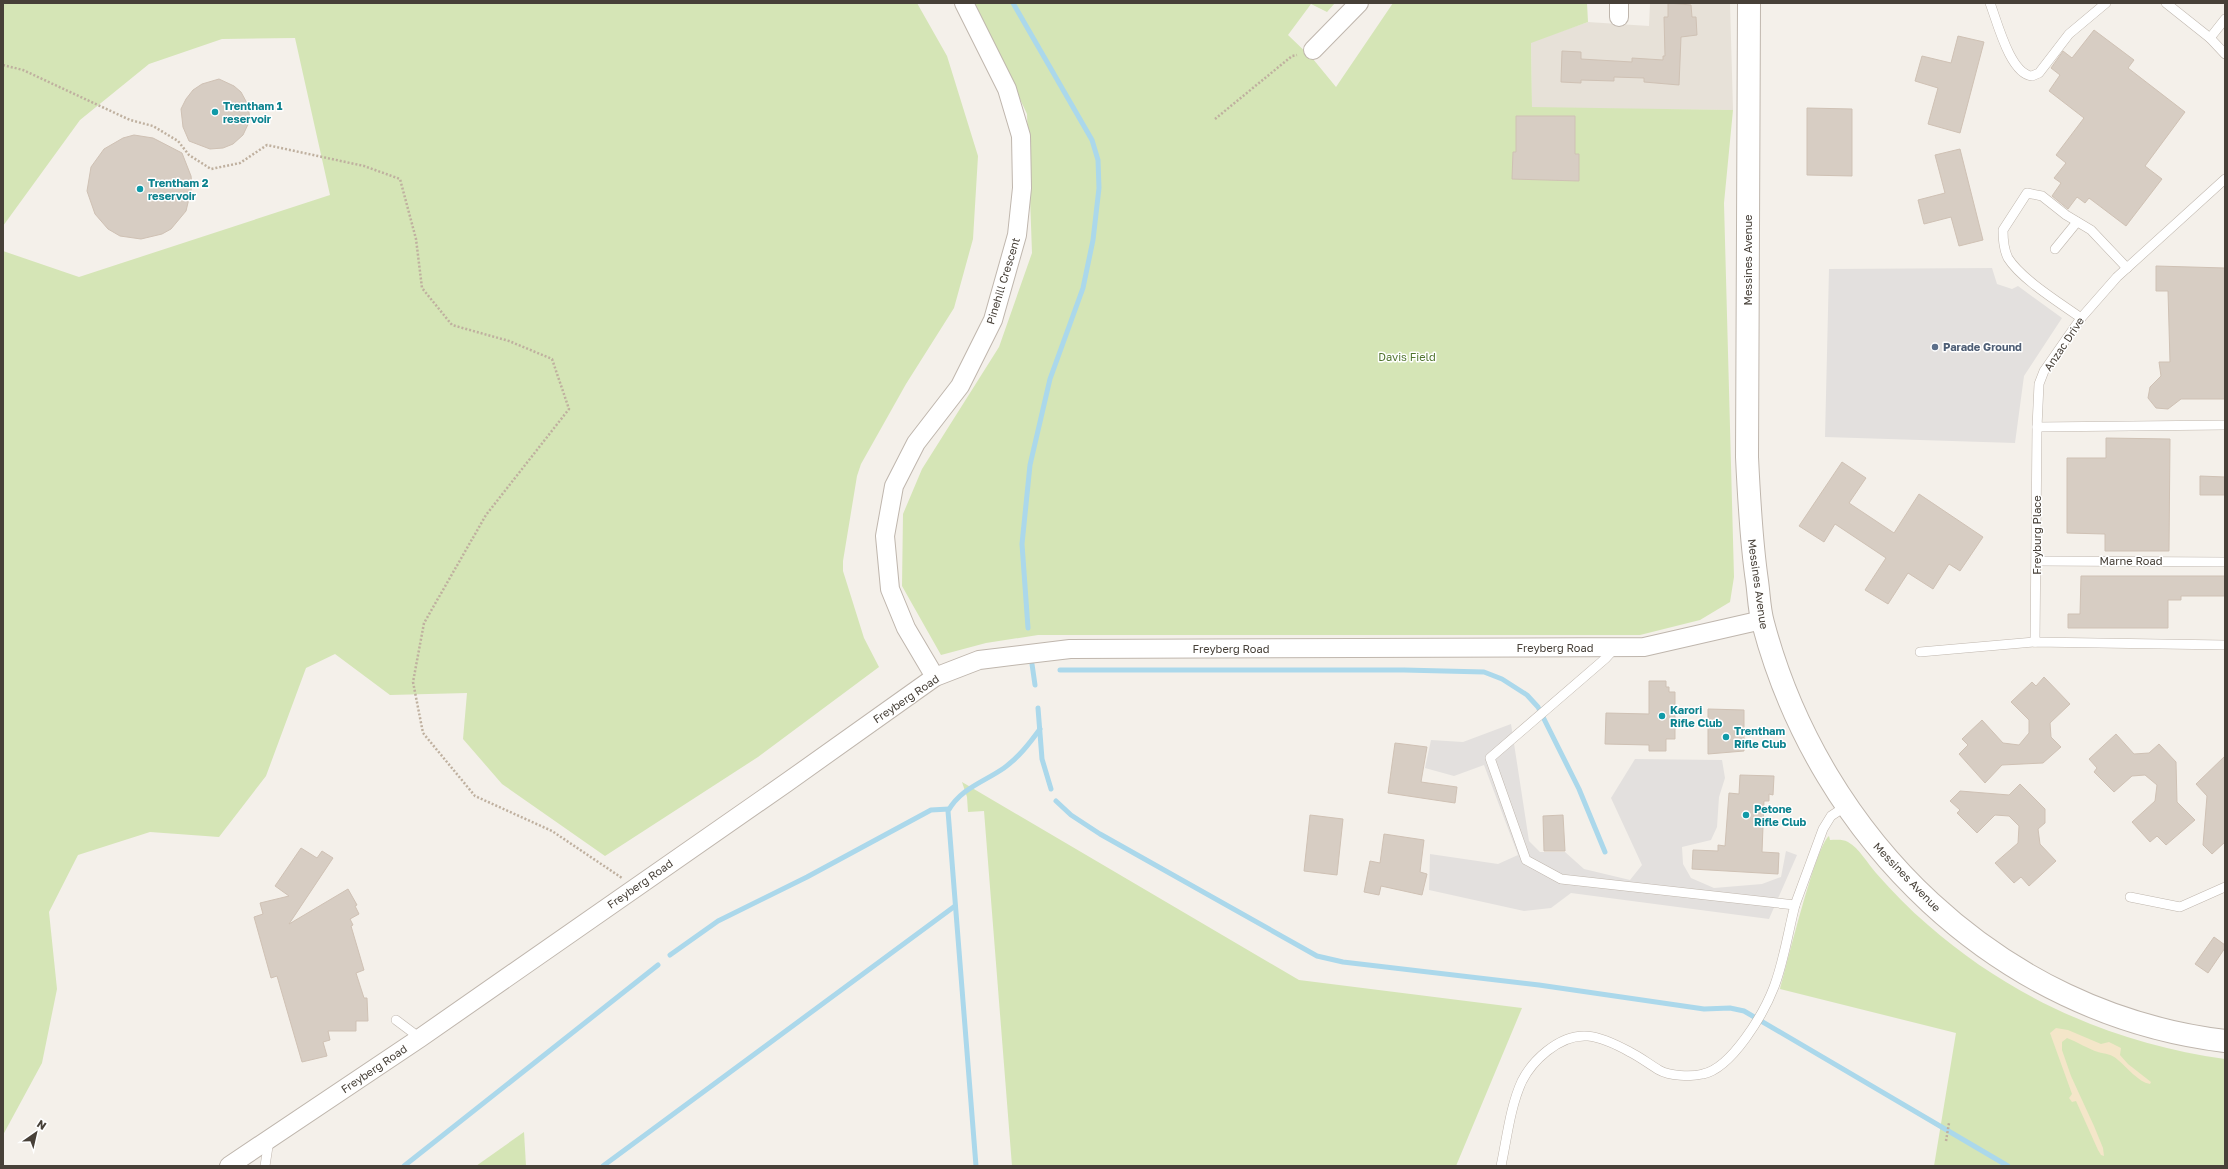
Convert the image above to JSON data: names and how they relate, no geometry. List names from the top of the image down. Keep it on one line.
{"streets":{"street":["Messines Avenue","Pinehill Crescent","Freyberg Road"],"lane":["Anzac Drive","Freyburg Place","Marne Road"]},"crossings":[["Messines Avenue","Freyberg Road"],["Pinehill Crescent","Freyberg Road"],["Anzac Drive","Freyburg Place"],["Freyburg Place","Marne Road"]],"parks":["Davis Field"],"places":["Trentham 1 reservoir","Trentham 2 reservoir","Parade Ground","Karori Rifle Club","Trentham Rifle Club","Petone Rifle Club"],"north":"top right"}
